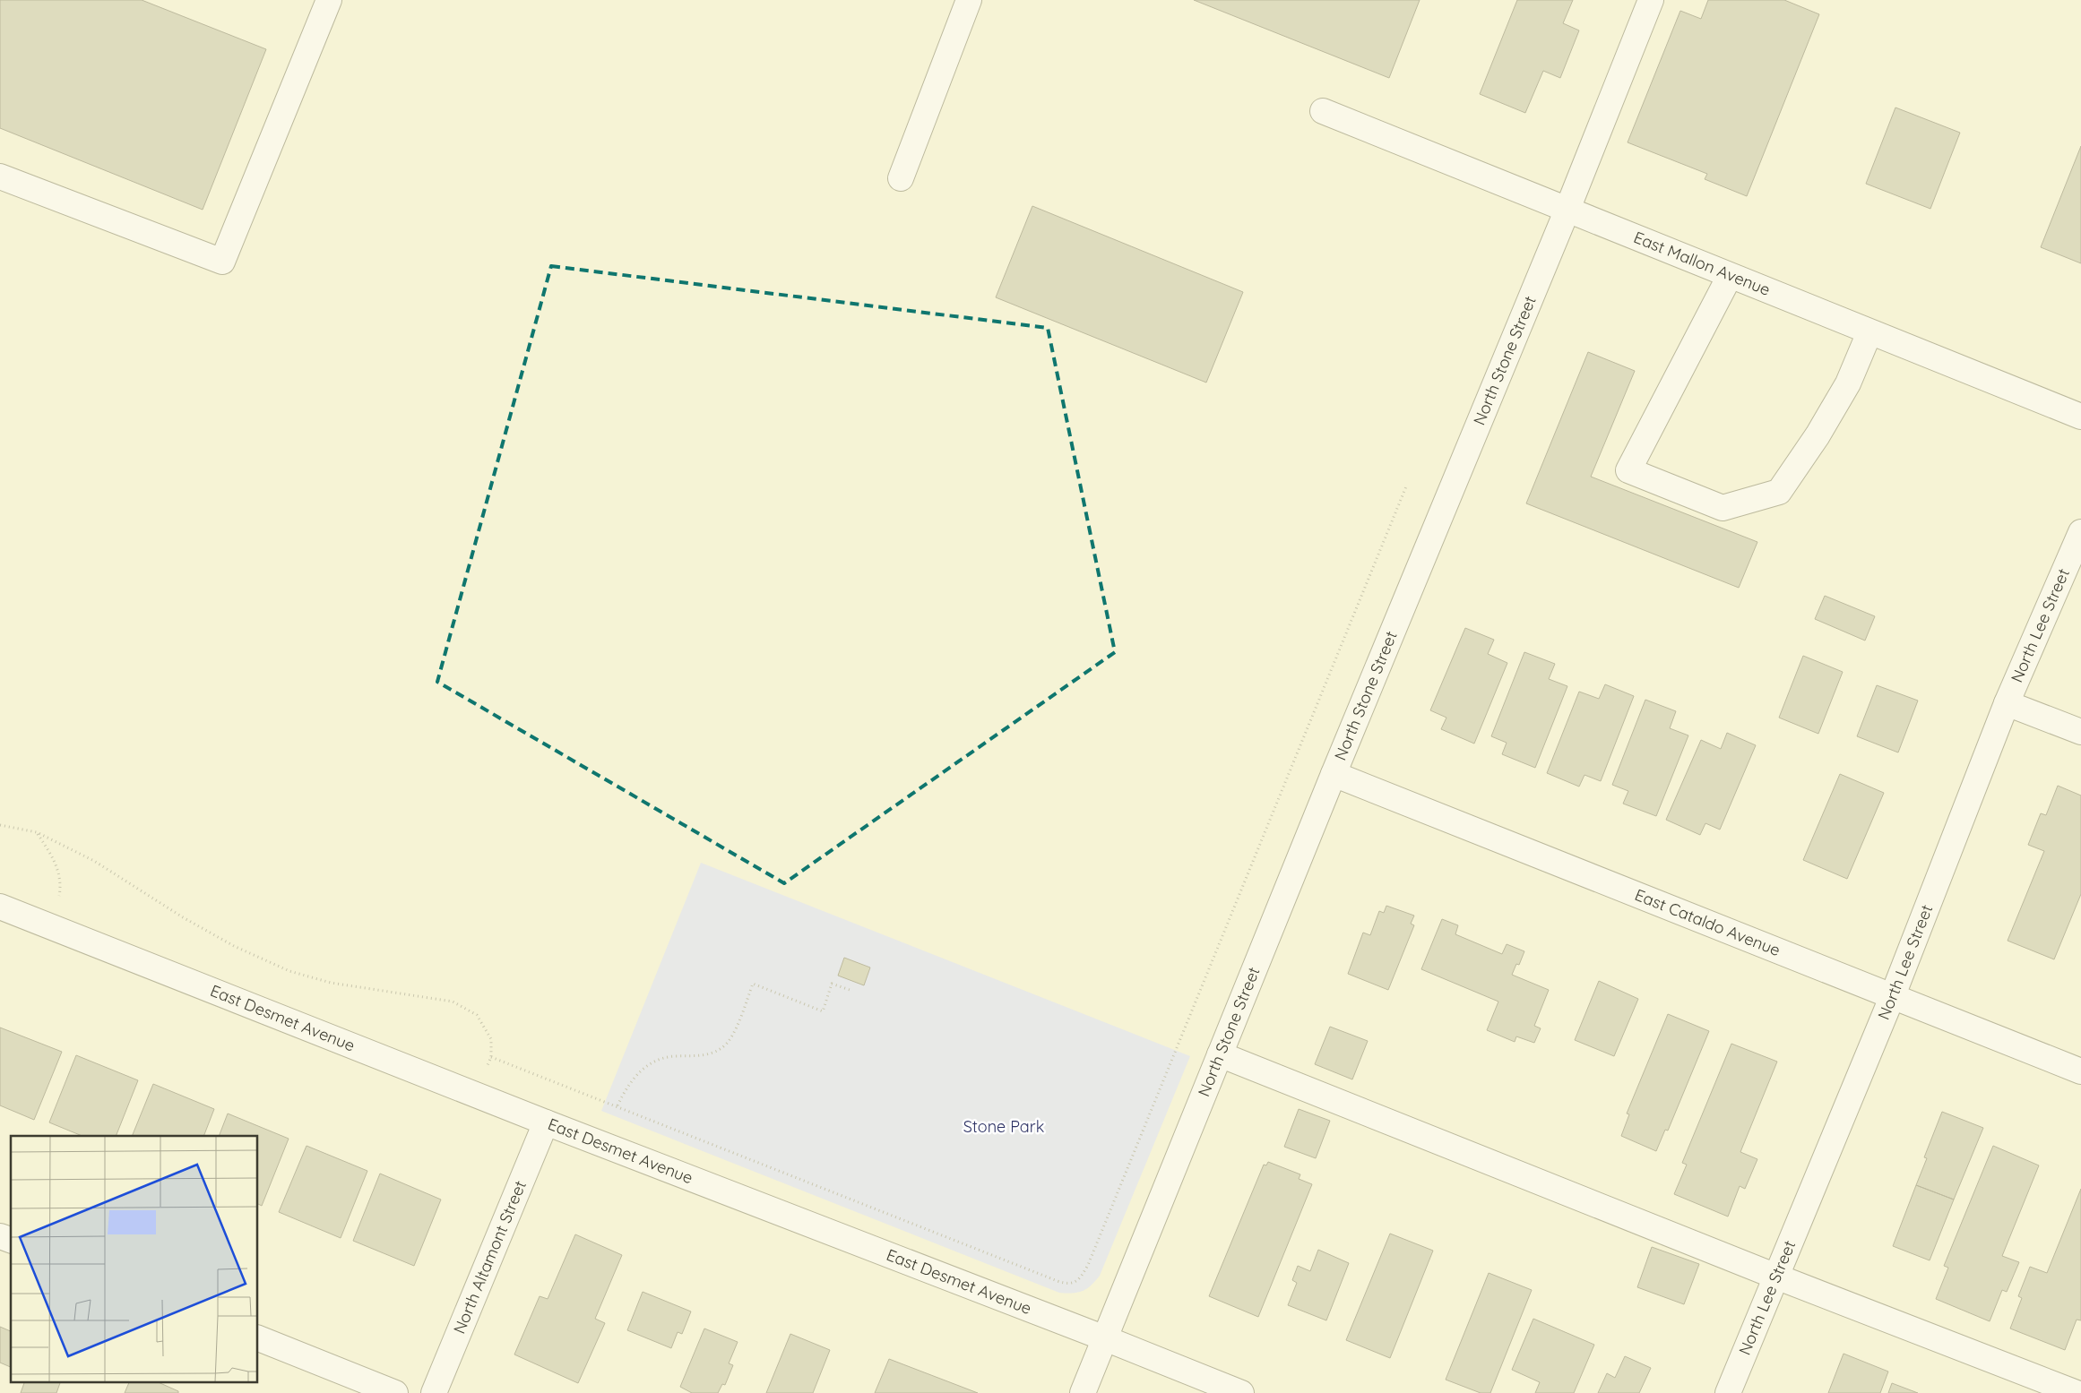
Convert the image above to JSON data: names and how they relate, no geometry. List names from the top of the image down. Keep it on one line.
{"streets":{"street":["East Mallon Avenue","North Stone Street","North Lee Street","East Cataldo Avenue","East Desmet Avenue","North Altamont Street"]},"crossings":[["East Mallon Avenue","North Stone Street"],["North Stone Street","East Cataldo Avenue"],["North Stone Street","East Desmet Avenue"],["North Lee Street","East Cataldo Avenue"],["East Desmet Avenue","North Altamont Street"]],"parks":["Stone Park"]}
